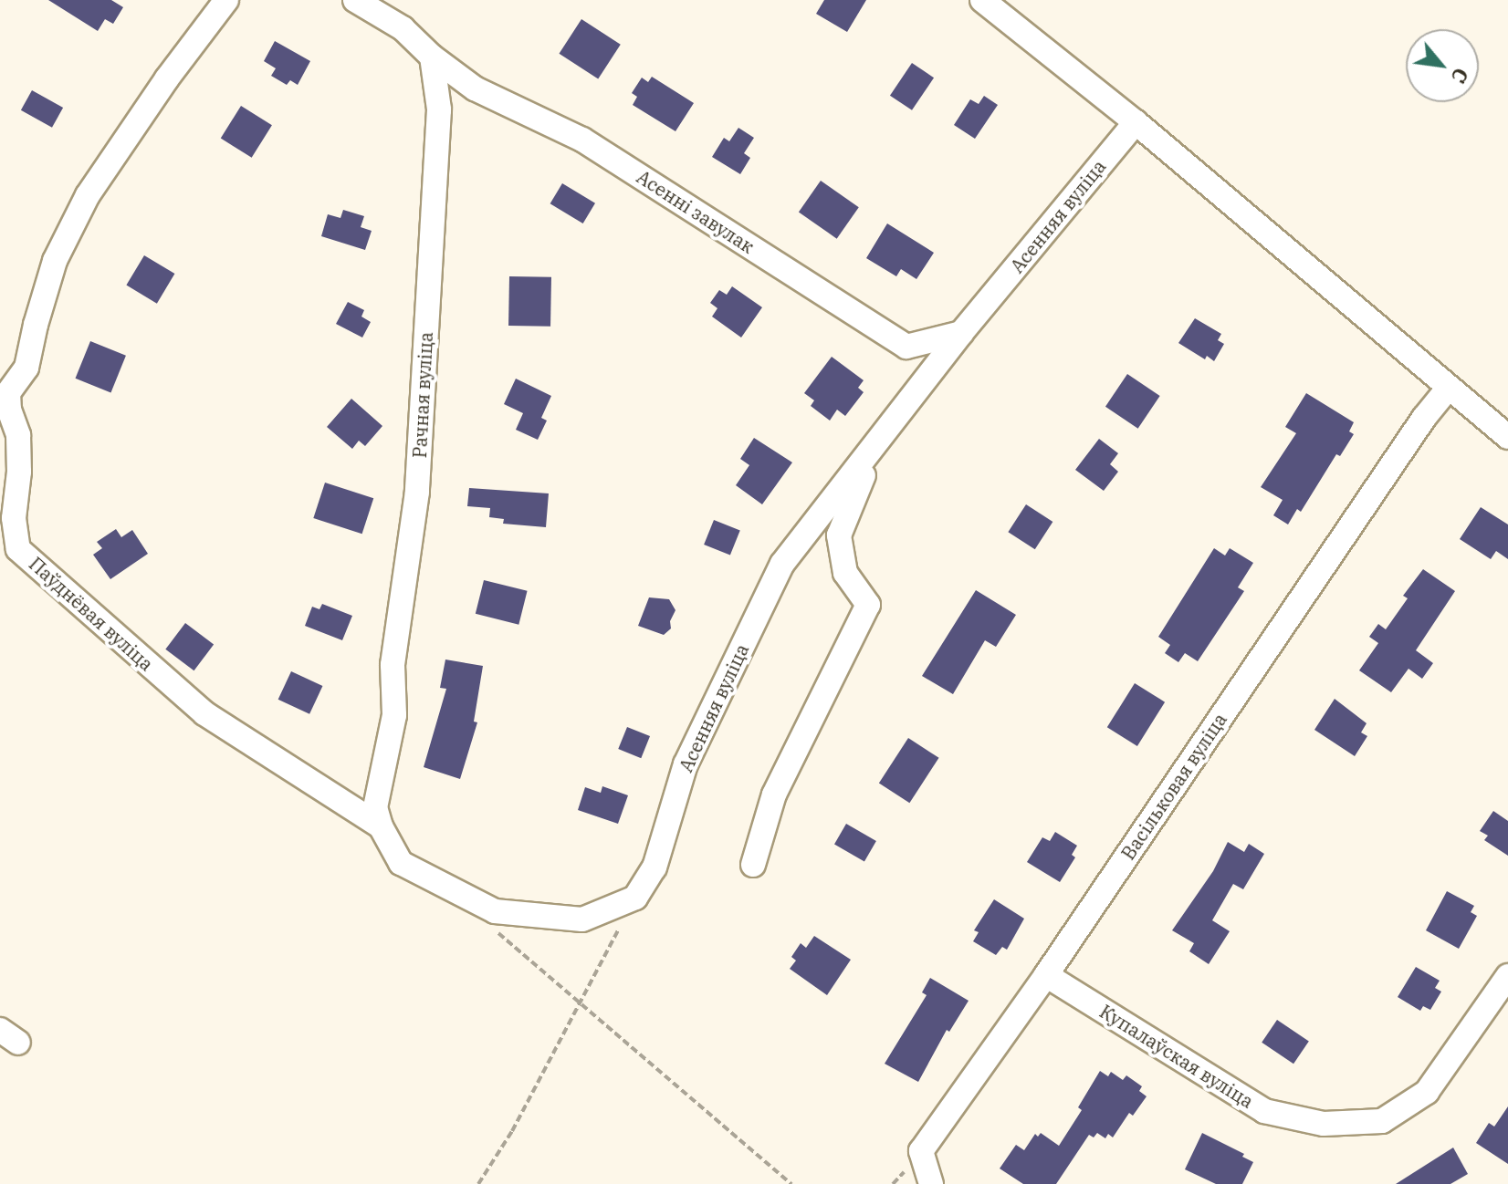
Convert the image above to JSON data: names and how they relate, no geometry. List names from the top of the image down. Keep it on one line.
{"streets":{"street":["Асенні завулак","Асенняя вуліца","Рачная вуліца","Паўднёвая вуліца","Васільковая вуліца","Купалаўская вуліца"]},"crossings":[["Асенні завулак","Асенняя вуліца"],["Асенні завулак","Рачная вуліца"],["Рачная вуліца","Паўднёвая вуліца"],["Васільковая вуліца","Купалаўская вуліца"]],"north":"bottom right"}
